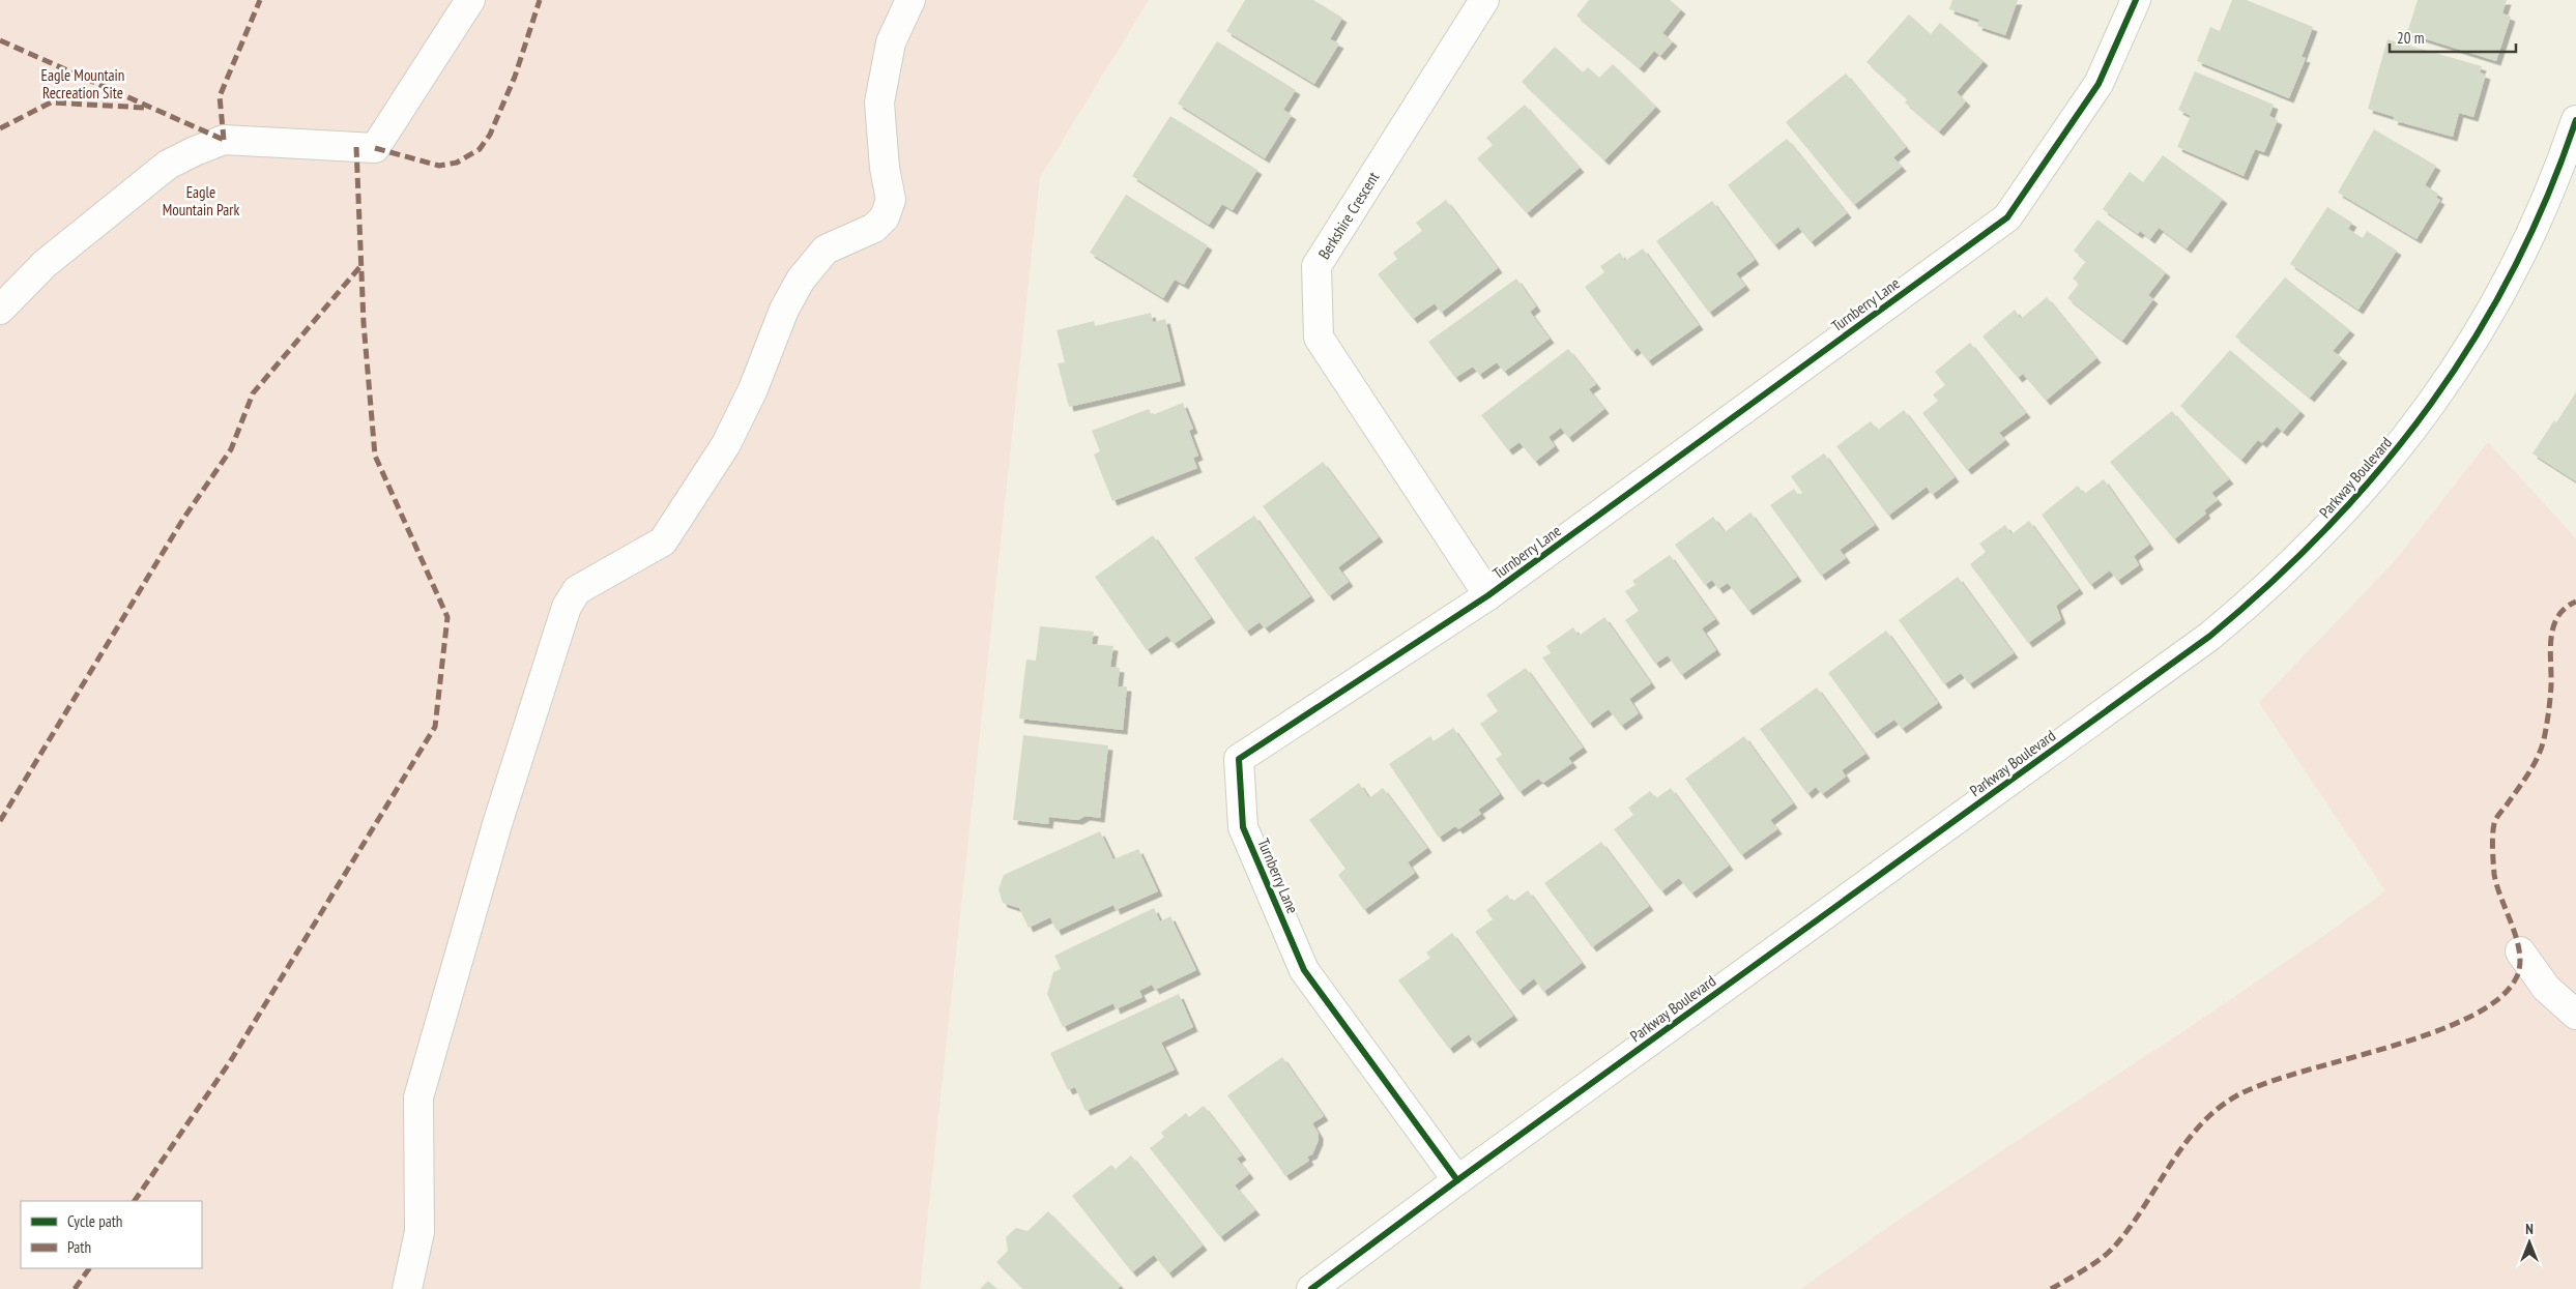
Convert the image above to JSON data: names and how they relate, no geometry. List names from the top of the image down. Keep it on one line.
{"streets":{"street":["Berkshire Crescent","Turnberry Lane","Parkway Boulevard"]},"crossings":[["Berkshire Crescent","Turnberry Lane"],["Turnberry Lane","Parkway Boulevard"]],"parks":["Eagle Mountain Recreation Site","Eagle Mountain Park"],"legend":["Cycle path","Path"],"scale_bar":"20 m","north":"top"}
